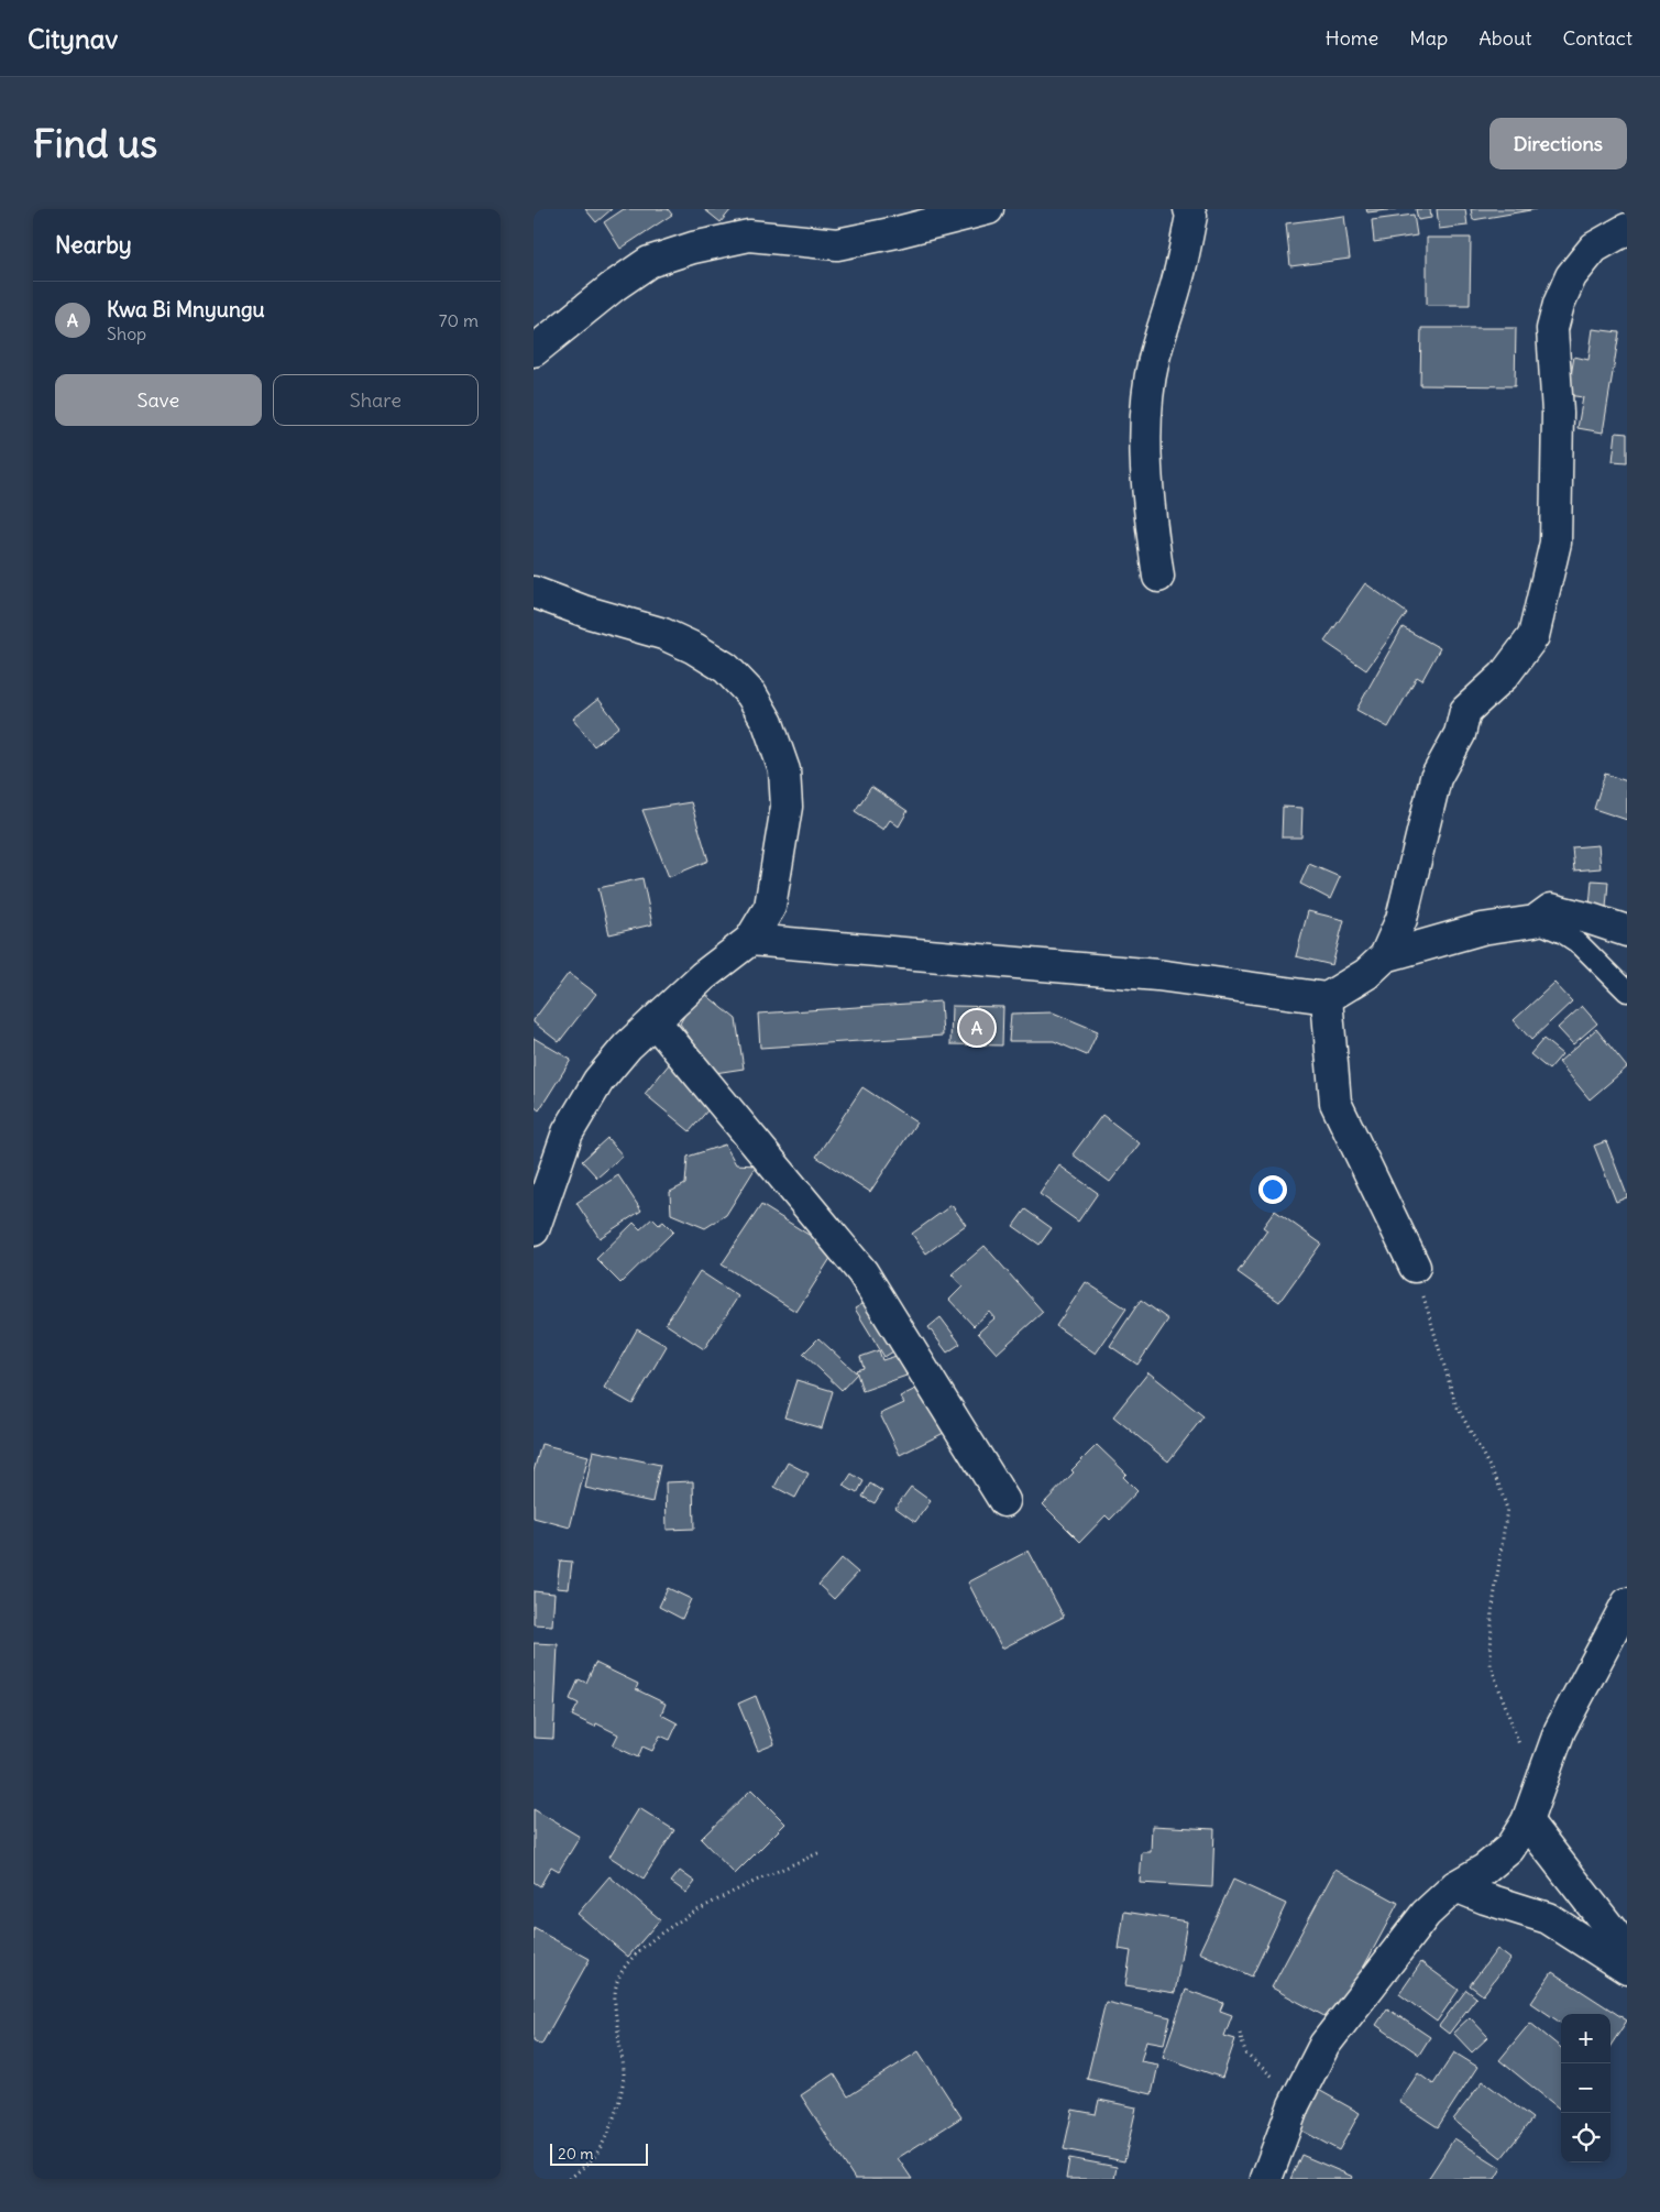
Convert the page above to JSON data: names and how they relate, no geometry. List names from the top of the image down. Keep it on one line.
{"scale_bar":"20 m","page":{"header":"Citynav","nav":["Home","Map","About","Contact"],"buttons":["Directions",["Save","Share"]],"title":"Find us","heading":"Nearby","list":[{"mark":"A","name":"Kwa Bi Mnyungu","note":"Shop","value":"70 m"}],"pins":"A","map_buttons":["+","−"],"scale":"20 m"}}
